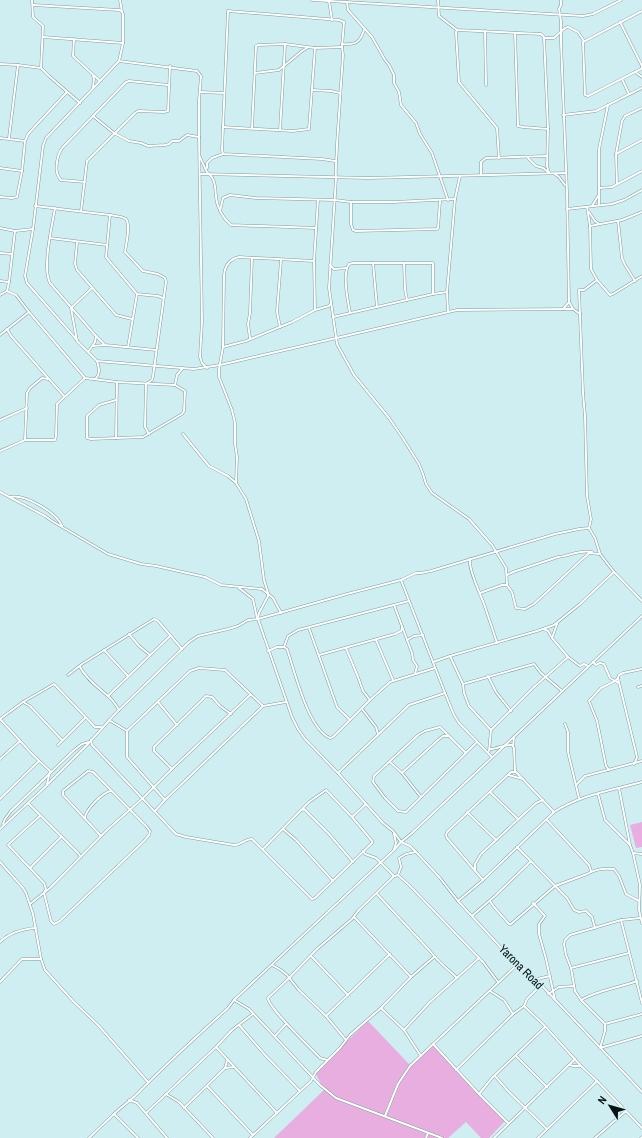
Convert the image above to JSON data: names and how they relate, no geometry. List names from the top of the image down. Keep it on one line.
{"streets":{"street":["Yarona Road"]},"north":"top left"}
